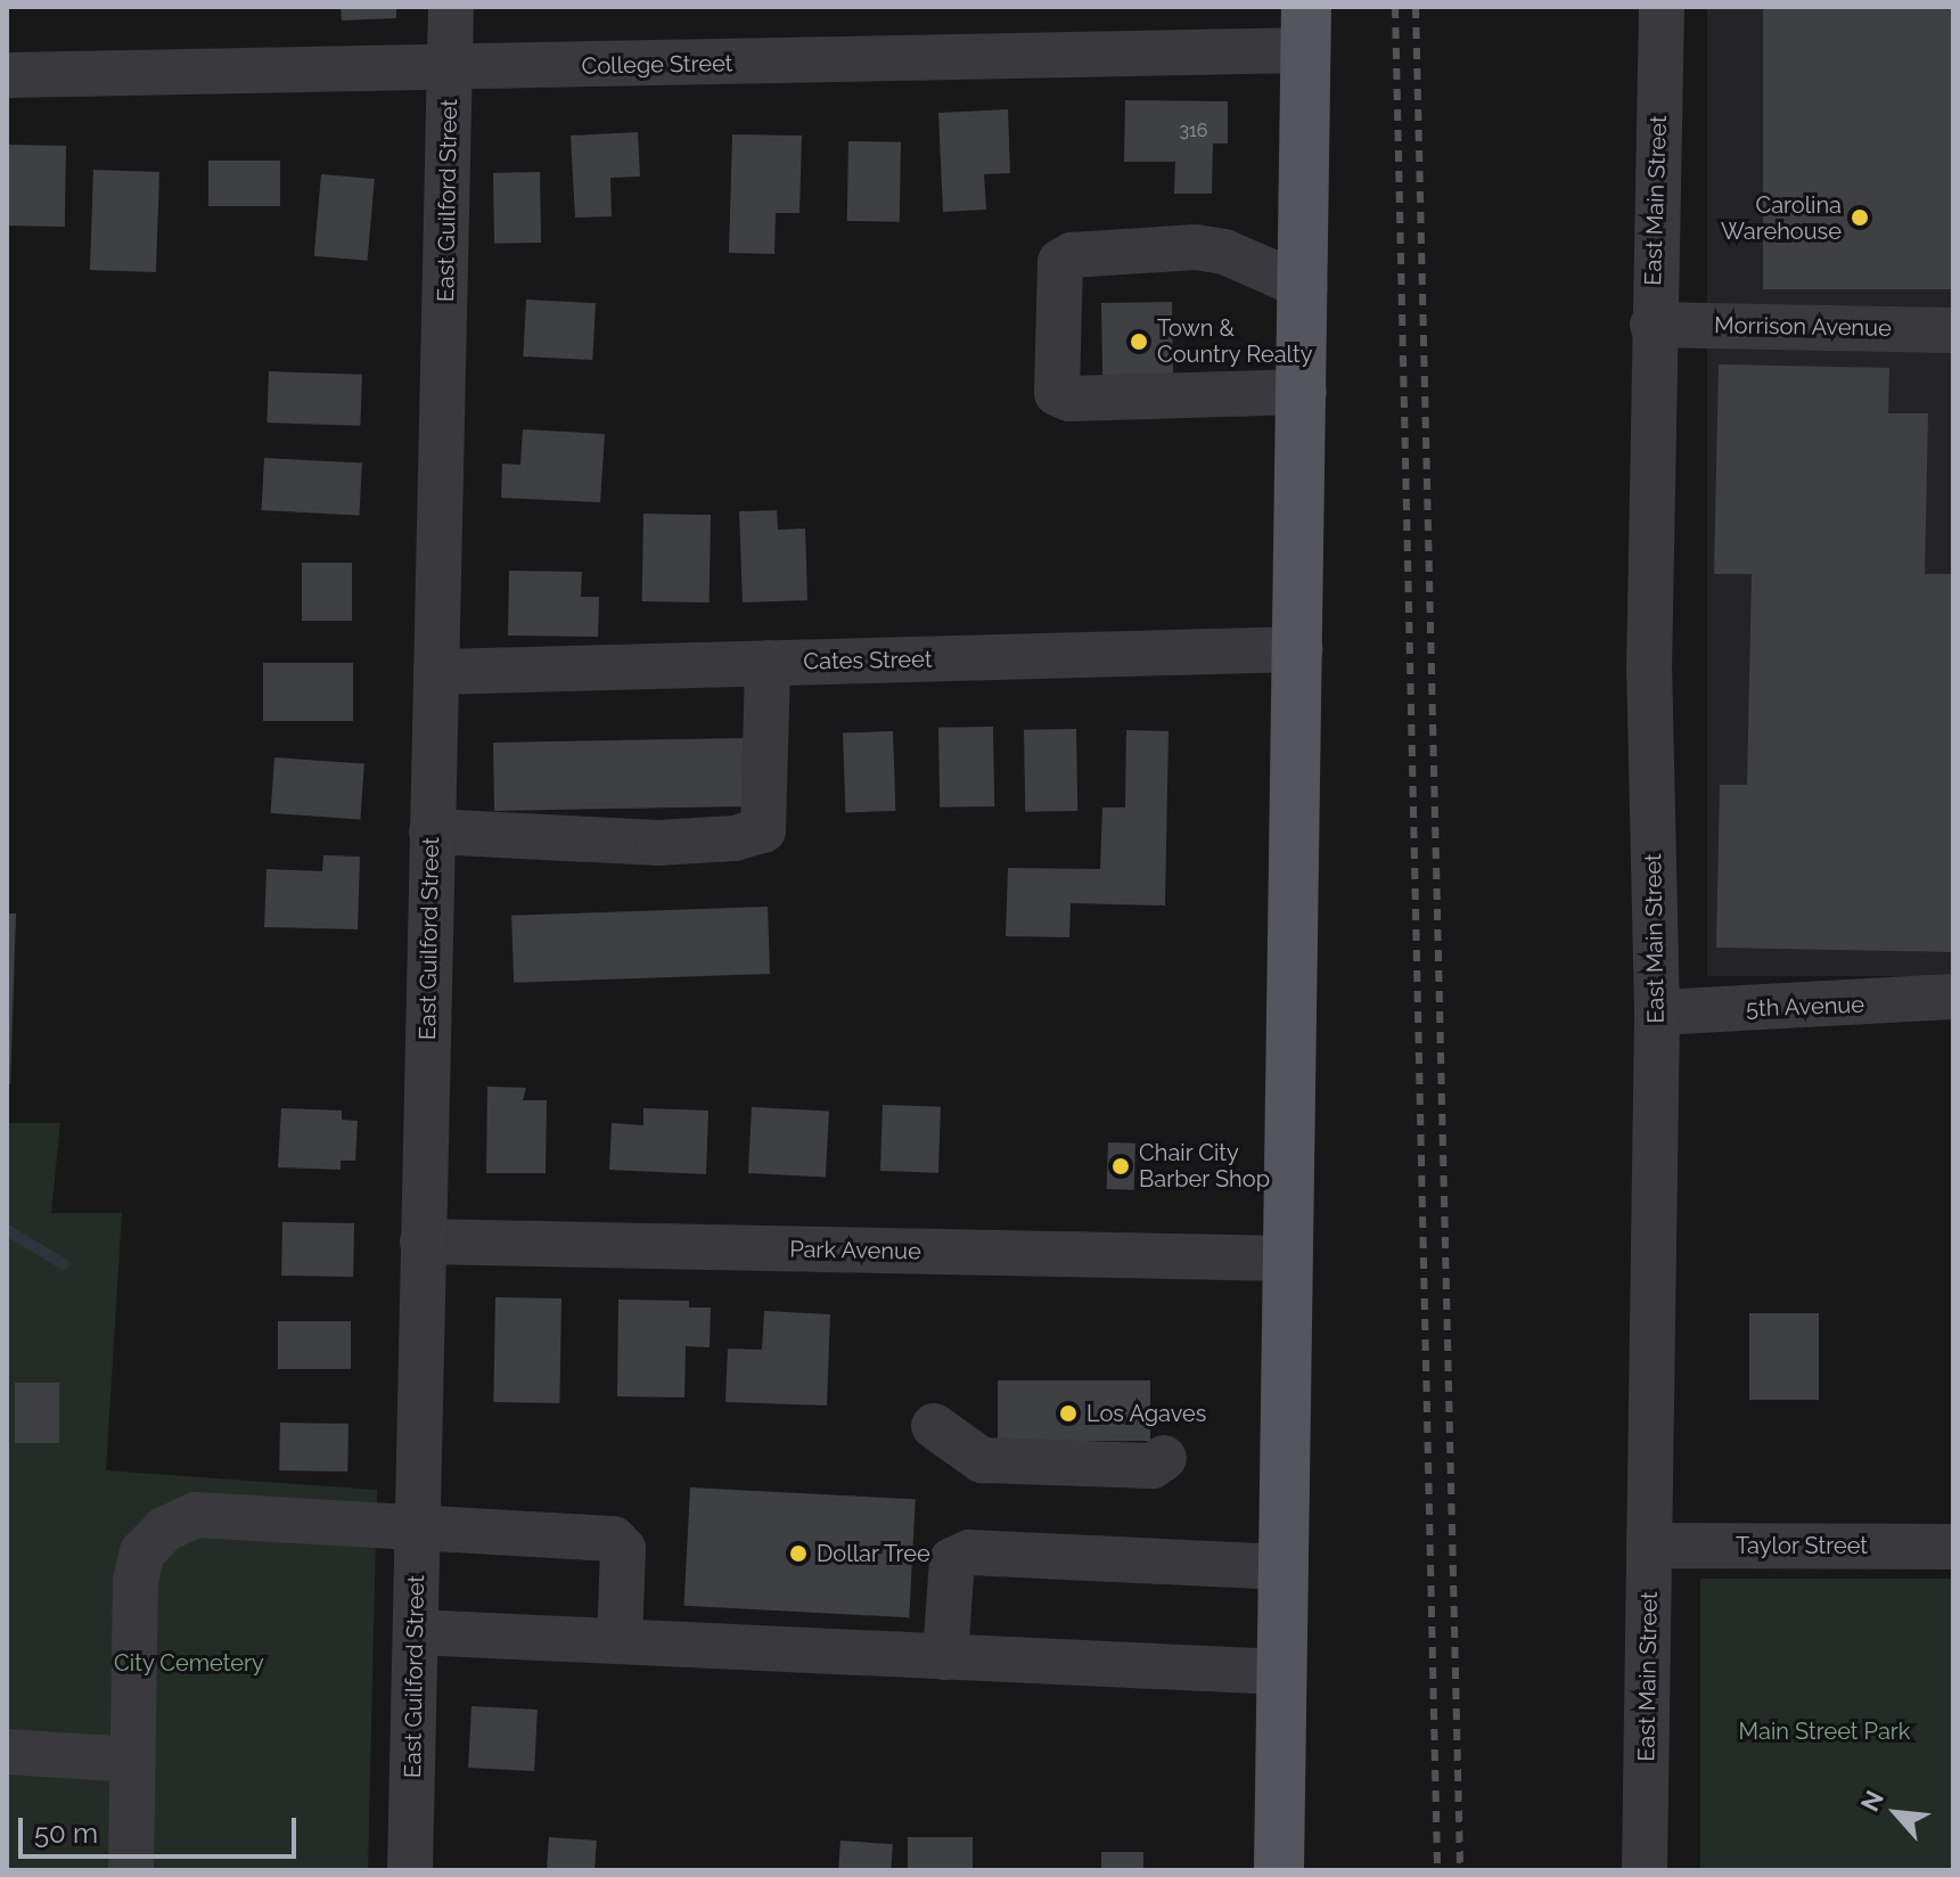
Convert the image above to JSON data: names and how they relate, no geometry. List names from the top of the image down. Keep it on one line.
{"streets":{"street":["College Street","East Guilford Street","East Main Street","Morrison Avenue","Cates Street","5th Avenue","Park Avenue","Taylor Street"]},"crossings":[["College Street","East Guilford Street"],["East Guilford Street","Cates Street"],["East Guilford Street","Park Avenue"],["East Main Street","Morrison Avenue"],["East Main Street","5th Avenue"],["East Main Street","Taylor Street"]],"parks":["City Cemetery","Main Street Park"],"places":["Carolina Warehouse","Town & Country Realty","Chair City Barber Shop","Los Agaves","Dollar Tree"],"house_numbers":["316"],"scale_bar":"50 m","north":"top left"}
